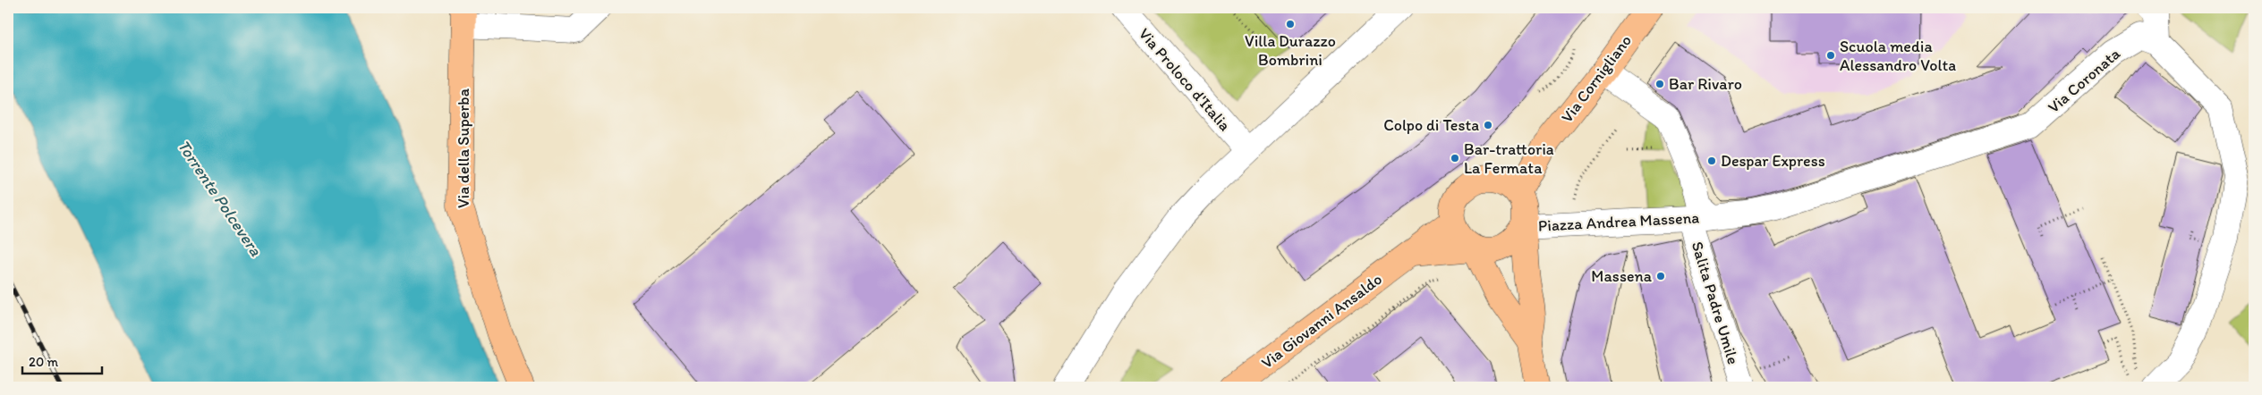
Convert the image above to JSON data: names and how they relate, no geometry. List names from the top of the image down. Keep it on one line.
{"streets":{"main road":["Via Cornigliano","Via della Superba","Piazza Andrea Massena","Via Giovanni Ansaldo"],"street":["Via Proloco d'Italia","Via Coronata","Salita Padre Umile"]},"crossings":[["Via Cornigliano","Piazza Andrea Massena"],["Via Cornigliano","Via Giovanni Ansaldo"],["Via Coronata","Piazza Andrea Massena"],["Via Coronata","Salita Padre Umile"],["Piazza Andrea Massena","Salita Padre Umile"],["Piazza Andrea Massena","Via Giovanni Ansaldo"]],"water":["Torrente Polcevera"],"places":["Villa Durazzo Bombrini","Scuola media Alessandro Volta","Bar Rivaro","Colpo di Testa","Bar-trattoria La Fermata","Despar Express","Massena"],"scale_bar":"20 m"}
